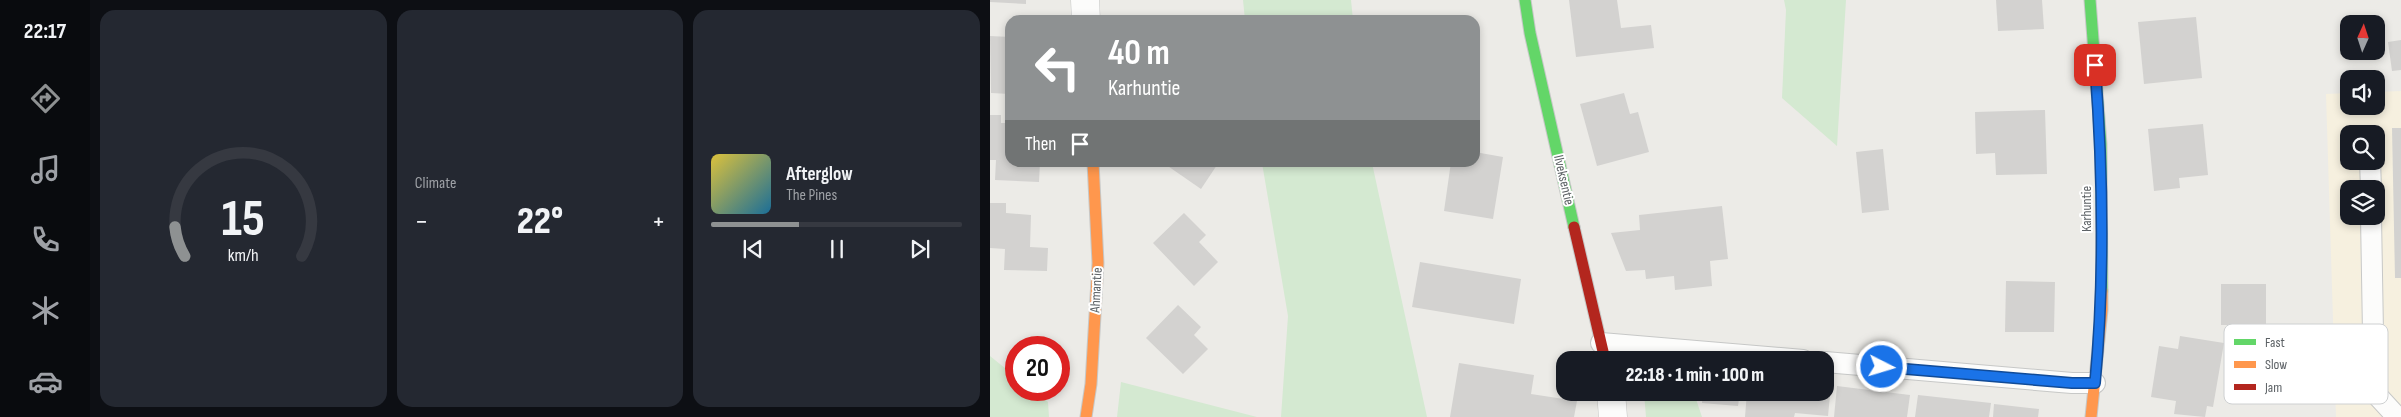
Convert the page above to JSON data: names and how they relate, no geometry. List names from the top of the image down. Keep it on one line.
{"streets":{"street":["Ilveksentie","Karhuntie","Ahmantie"]},"legend":["Fast","Slow","Jam"],"north":"top","page":{"tabs":"22:17","tile":"Climate","turn":["40 m","Karhuntie"],"then":"Then","song":["Afterglow","The Pines"],"heat":["−","22°","+"],"limit":"20","trip":"22:18 · 1 min · 100 m","gauge":["15","km/h"]}}
